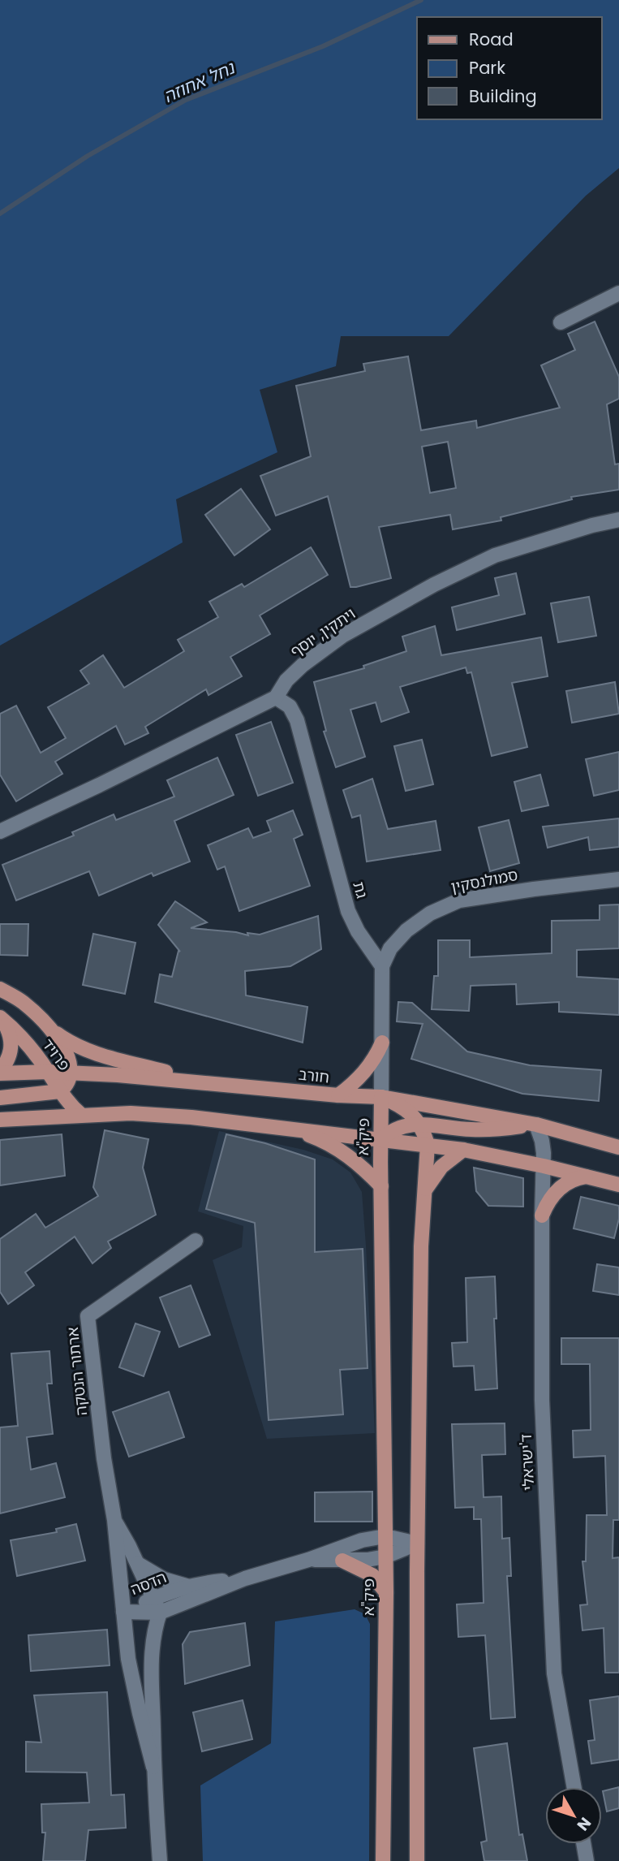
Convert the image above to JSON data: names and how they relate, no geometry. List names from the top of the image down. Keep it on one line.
{"streets":{"main road":["פרויד","חורב","פיק\"א"],"street":["ויתקין, יוסף","סמולנסקין","גת","ארתור הנטקה","ד'ישראלי","הדסה"]},"crossings":[["ויתקין, יוסף","גת"],["סמולנסקין","גת"],["פרויד","חורב"],["חורב","פיק\"א"],["חורב","ד'ישראלי"],["פיק\"א","הדסה"],["ארתור הנטקה","הדסה"]],"water":["נחל אחוזה"],"legend":["Road","Park","Building"],"north":"bottom right"}
